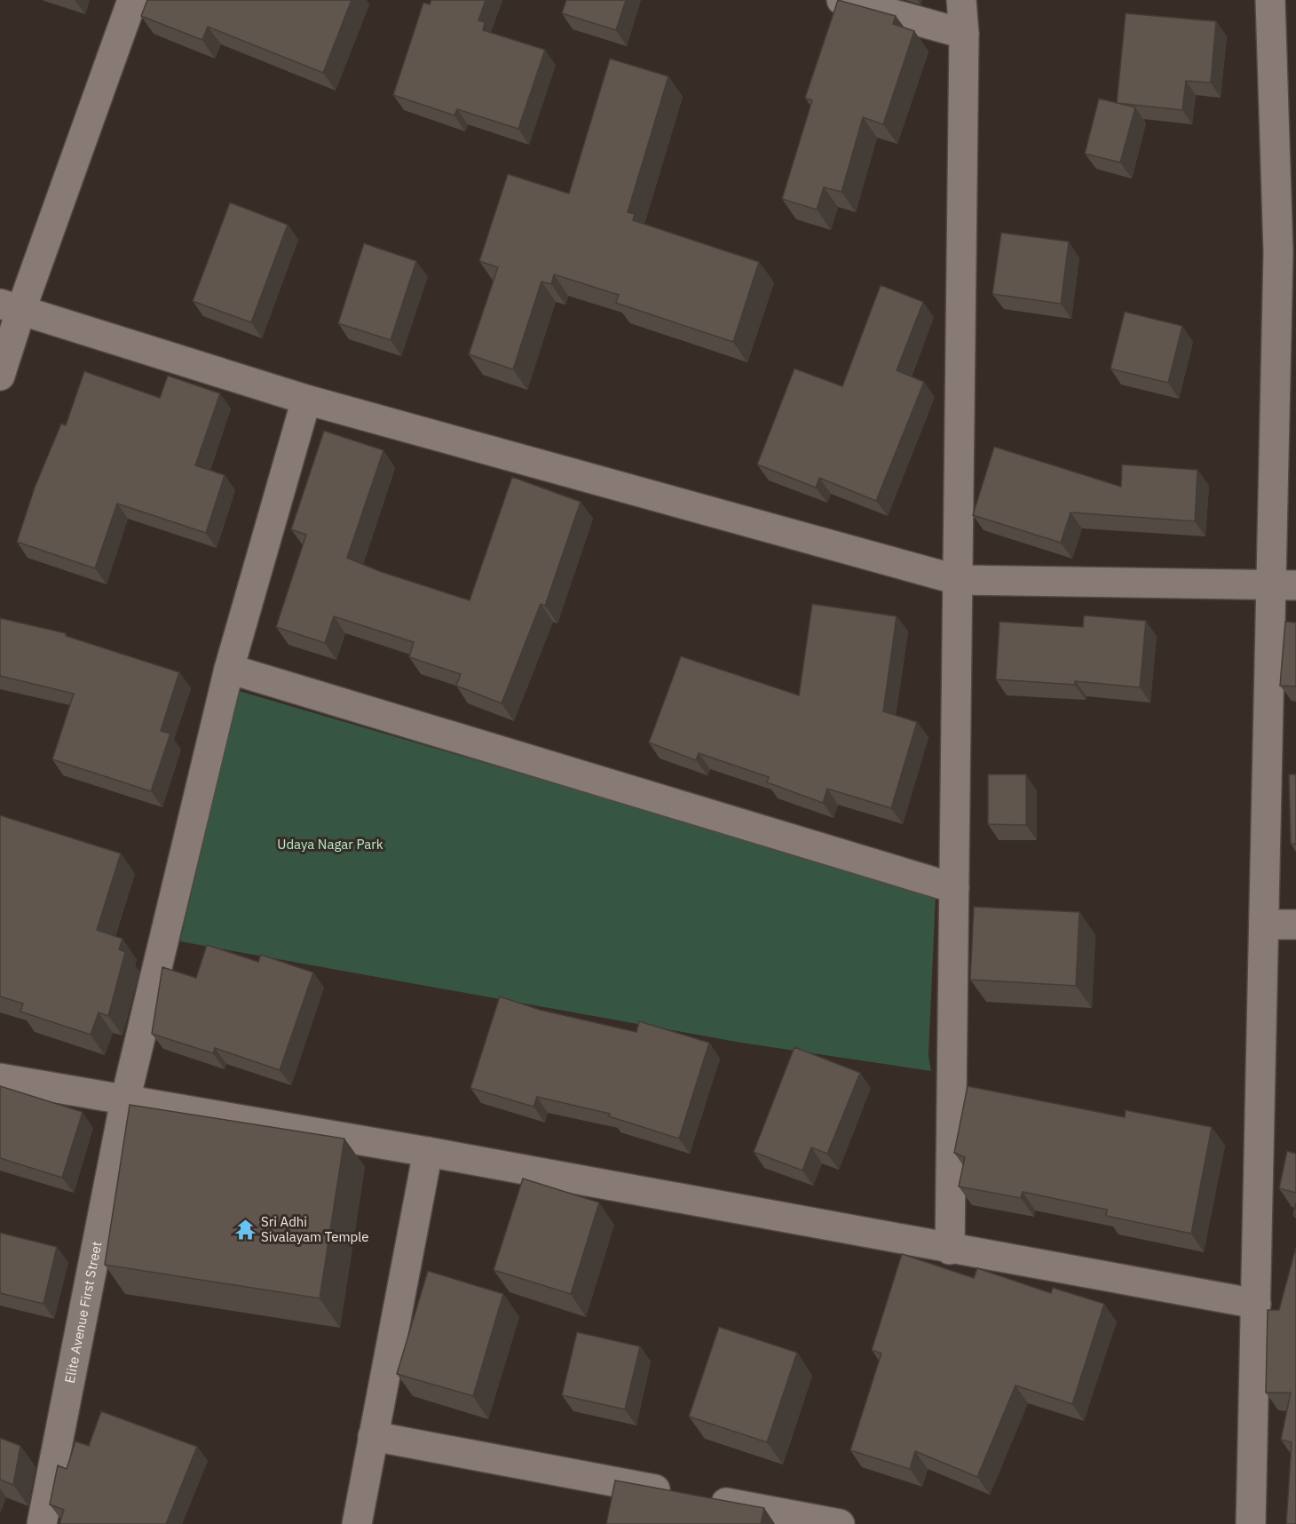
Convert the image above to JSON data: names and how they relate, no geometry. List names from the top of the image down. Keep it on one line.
{"streets":{"street":["Elite Avenue First Street"]},"parks":["Udaya Nagar Park"],"places":{"temple":["Sri Adhi Sivalayam Temple"]}}
